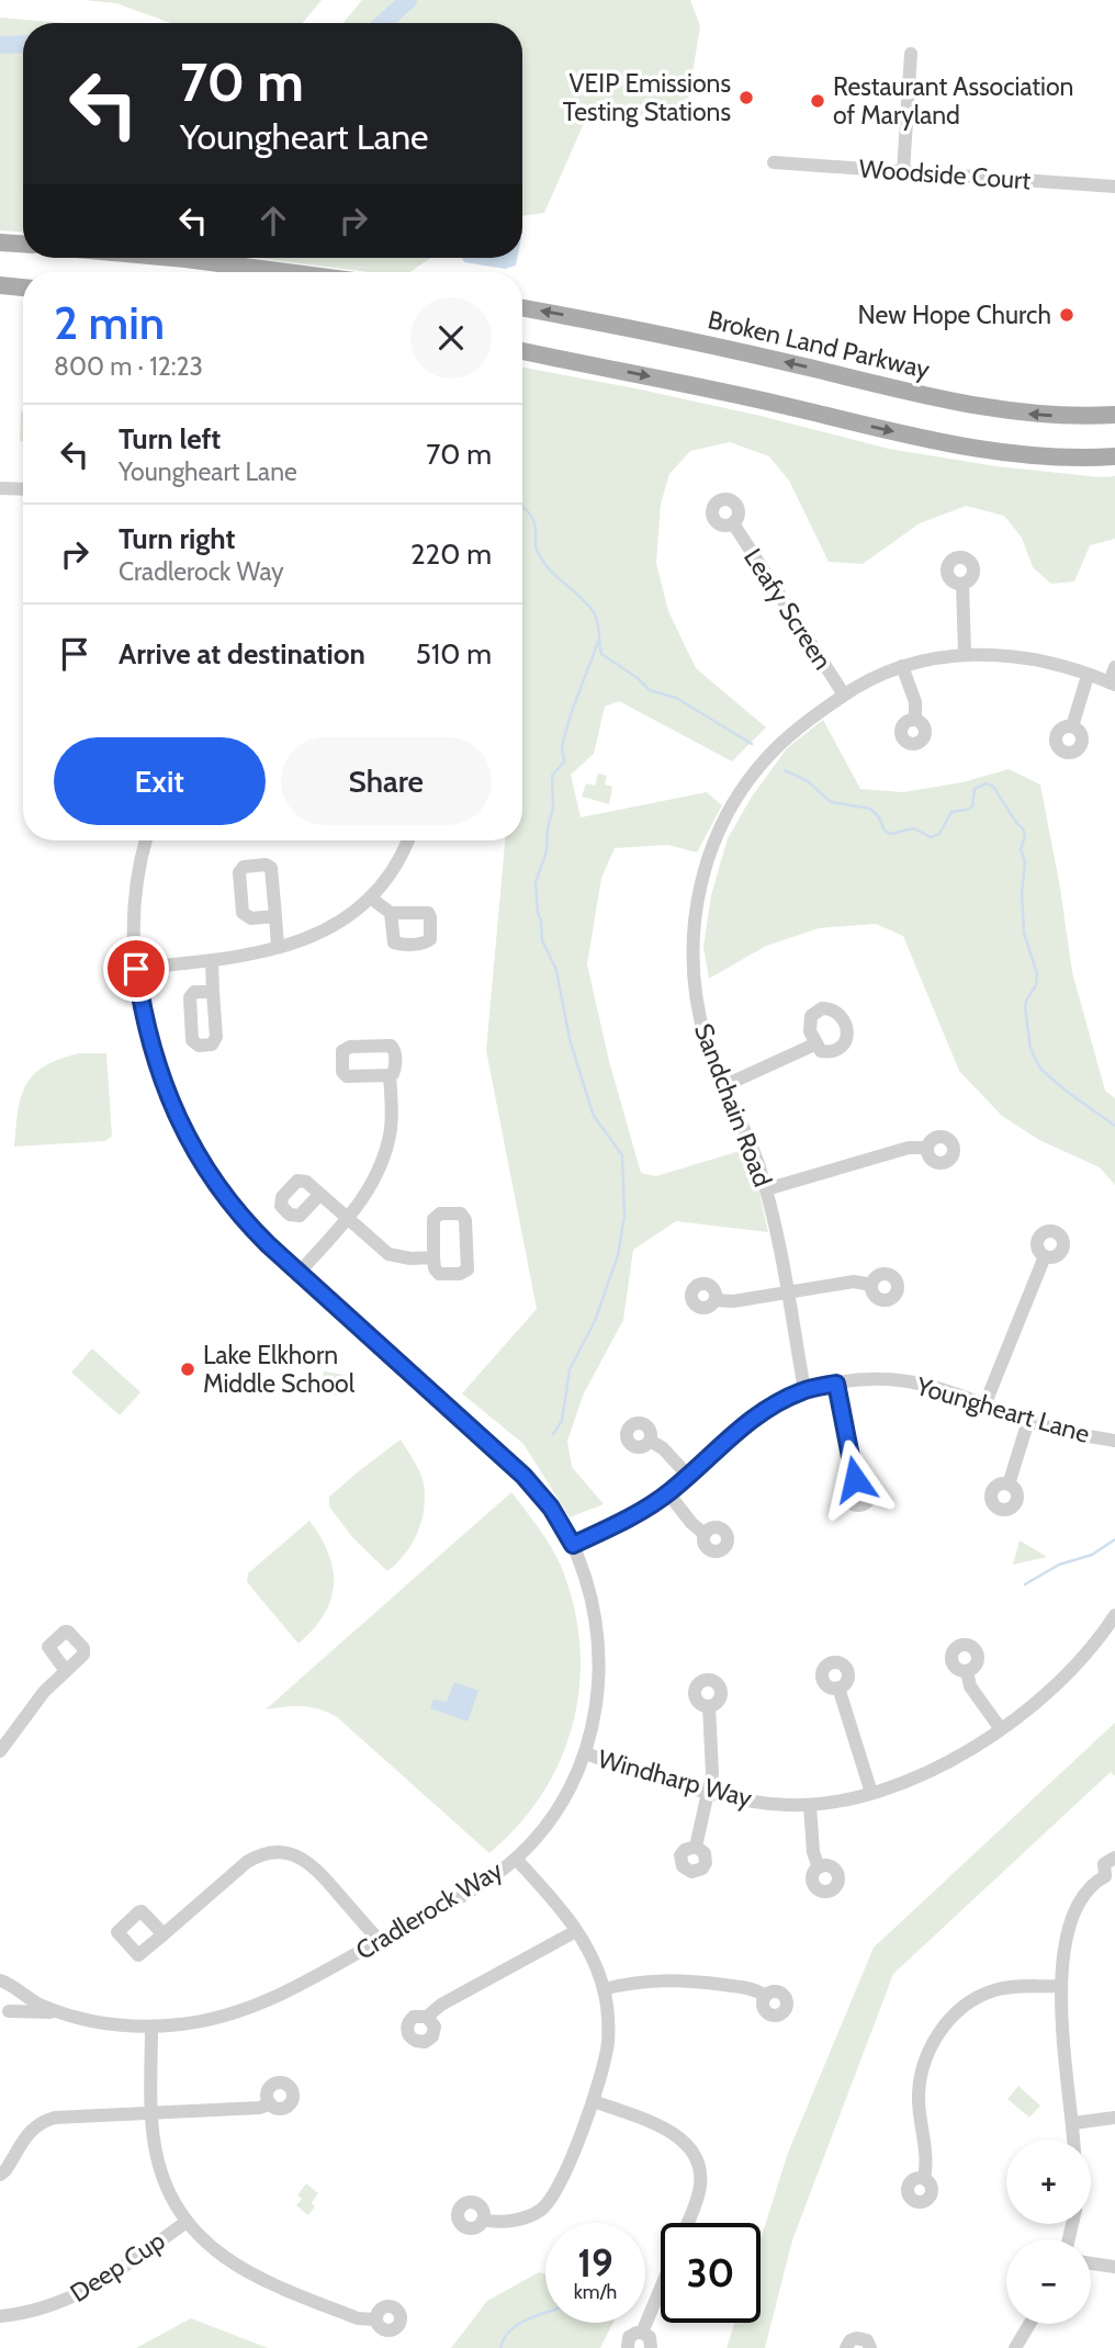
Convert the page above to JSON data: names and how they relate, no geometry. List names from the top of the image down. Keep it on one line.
{"streets":{"main road":["Broken Land Parkway"],"street":["Woodside Court","Leafy Screen","Sandchain Road","Youngheart Lane","Windharp Way","Cradlerock Way","Deep Cup"]},"crossings":[["Leafy Screen","Sandchain Road"],["Sandchain Road","Youngheart Lane"],["Youngheart Lane","Cradlerock Way"],["Windharp Way","Cradlerock Way"]],"places":["VEIP Emissions Testing Stations","Restaurant Association of Maryland","New Hope Church","Lake Elkhorn Middle School"],"page":{"turn":["70 m","Youngheart Lane"],"heading":["2 min","800 m · 12:23"],"list":[{"name":"Turn left","note":"Youngheart Lane","value":"70 m"},{"name":"Turn right","note":"Cradlerock Way","value":"220 m"},{"name":"Arrive at destination","value":"510 m"}],"buttons":["Exit","Share"],"map_buttons":["+","−"],"speed":"19 km/h","limit":"30"}}
